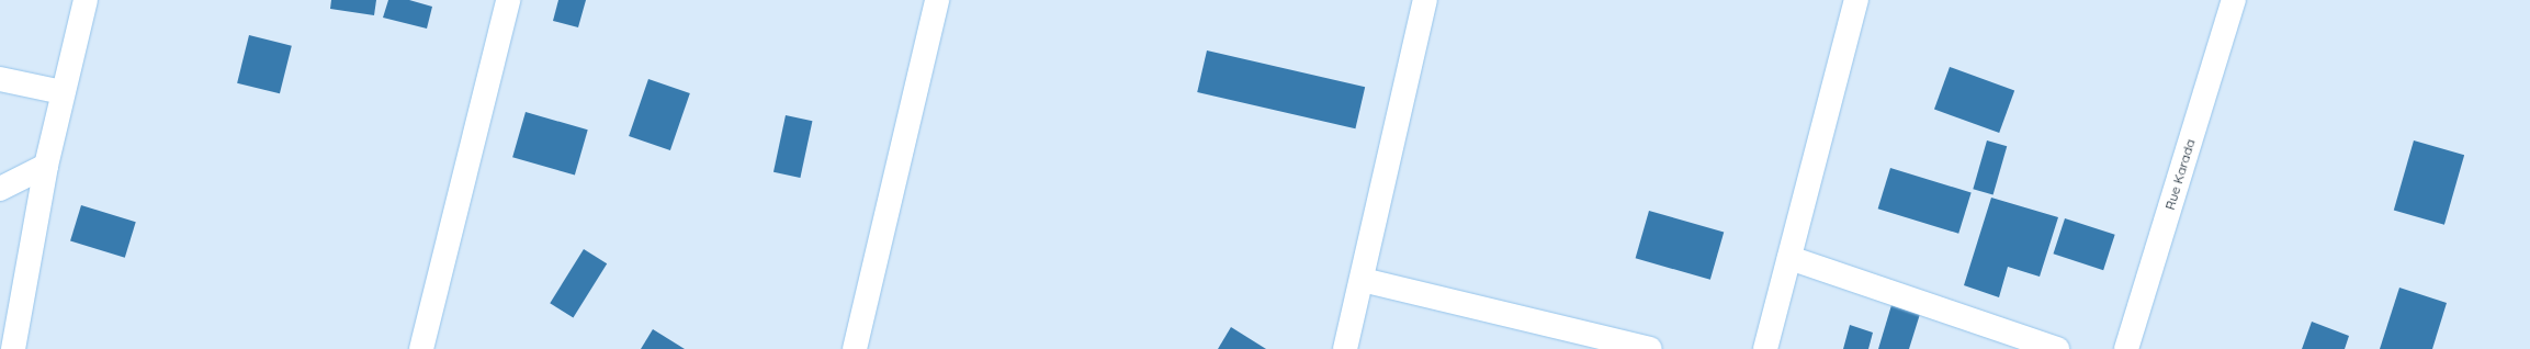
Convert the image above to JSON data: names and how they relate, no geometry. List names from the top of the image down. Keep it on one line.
{"streets":{"street":["Rue Karada"]}}
